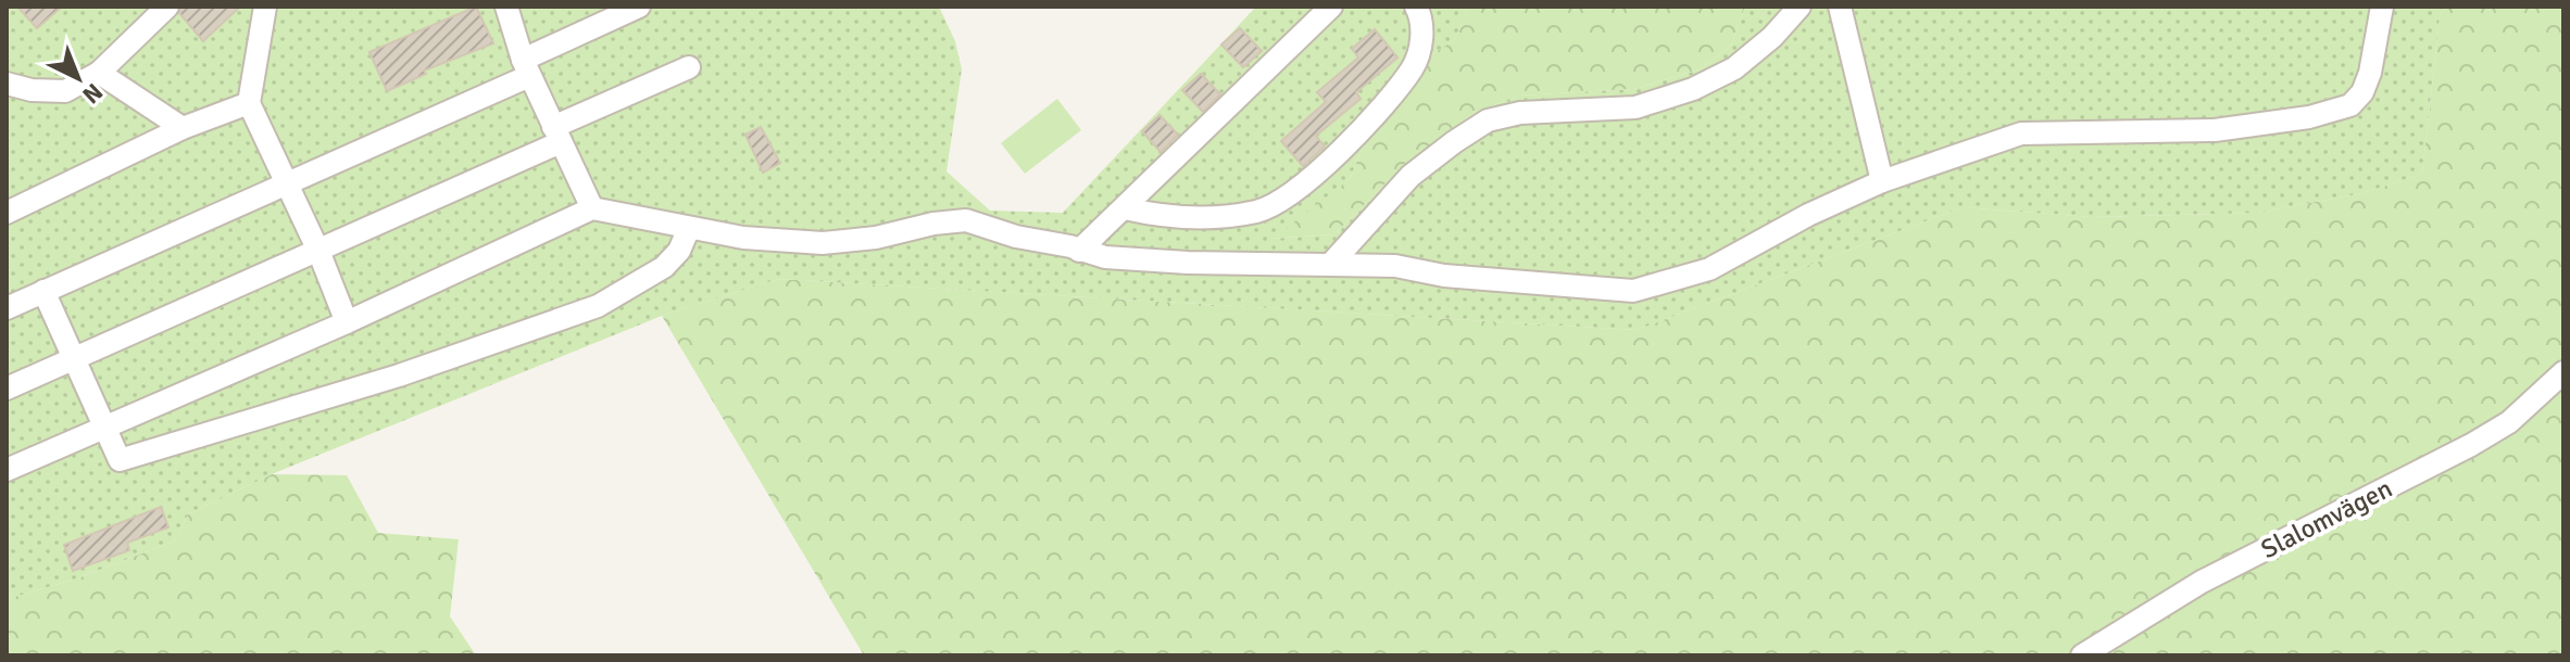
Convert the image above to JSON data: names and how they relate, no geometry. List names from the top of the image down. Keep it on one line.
{"streets":{"street":["Slalomvägen"]},"north":"bottom right"}
